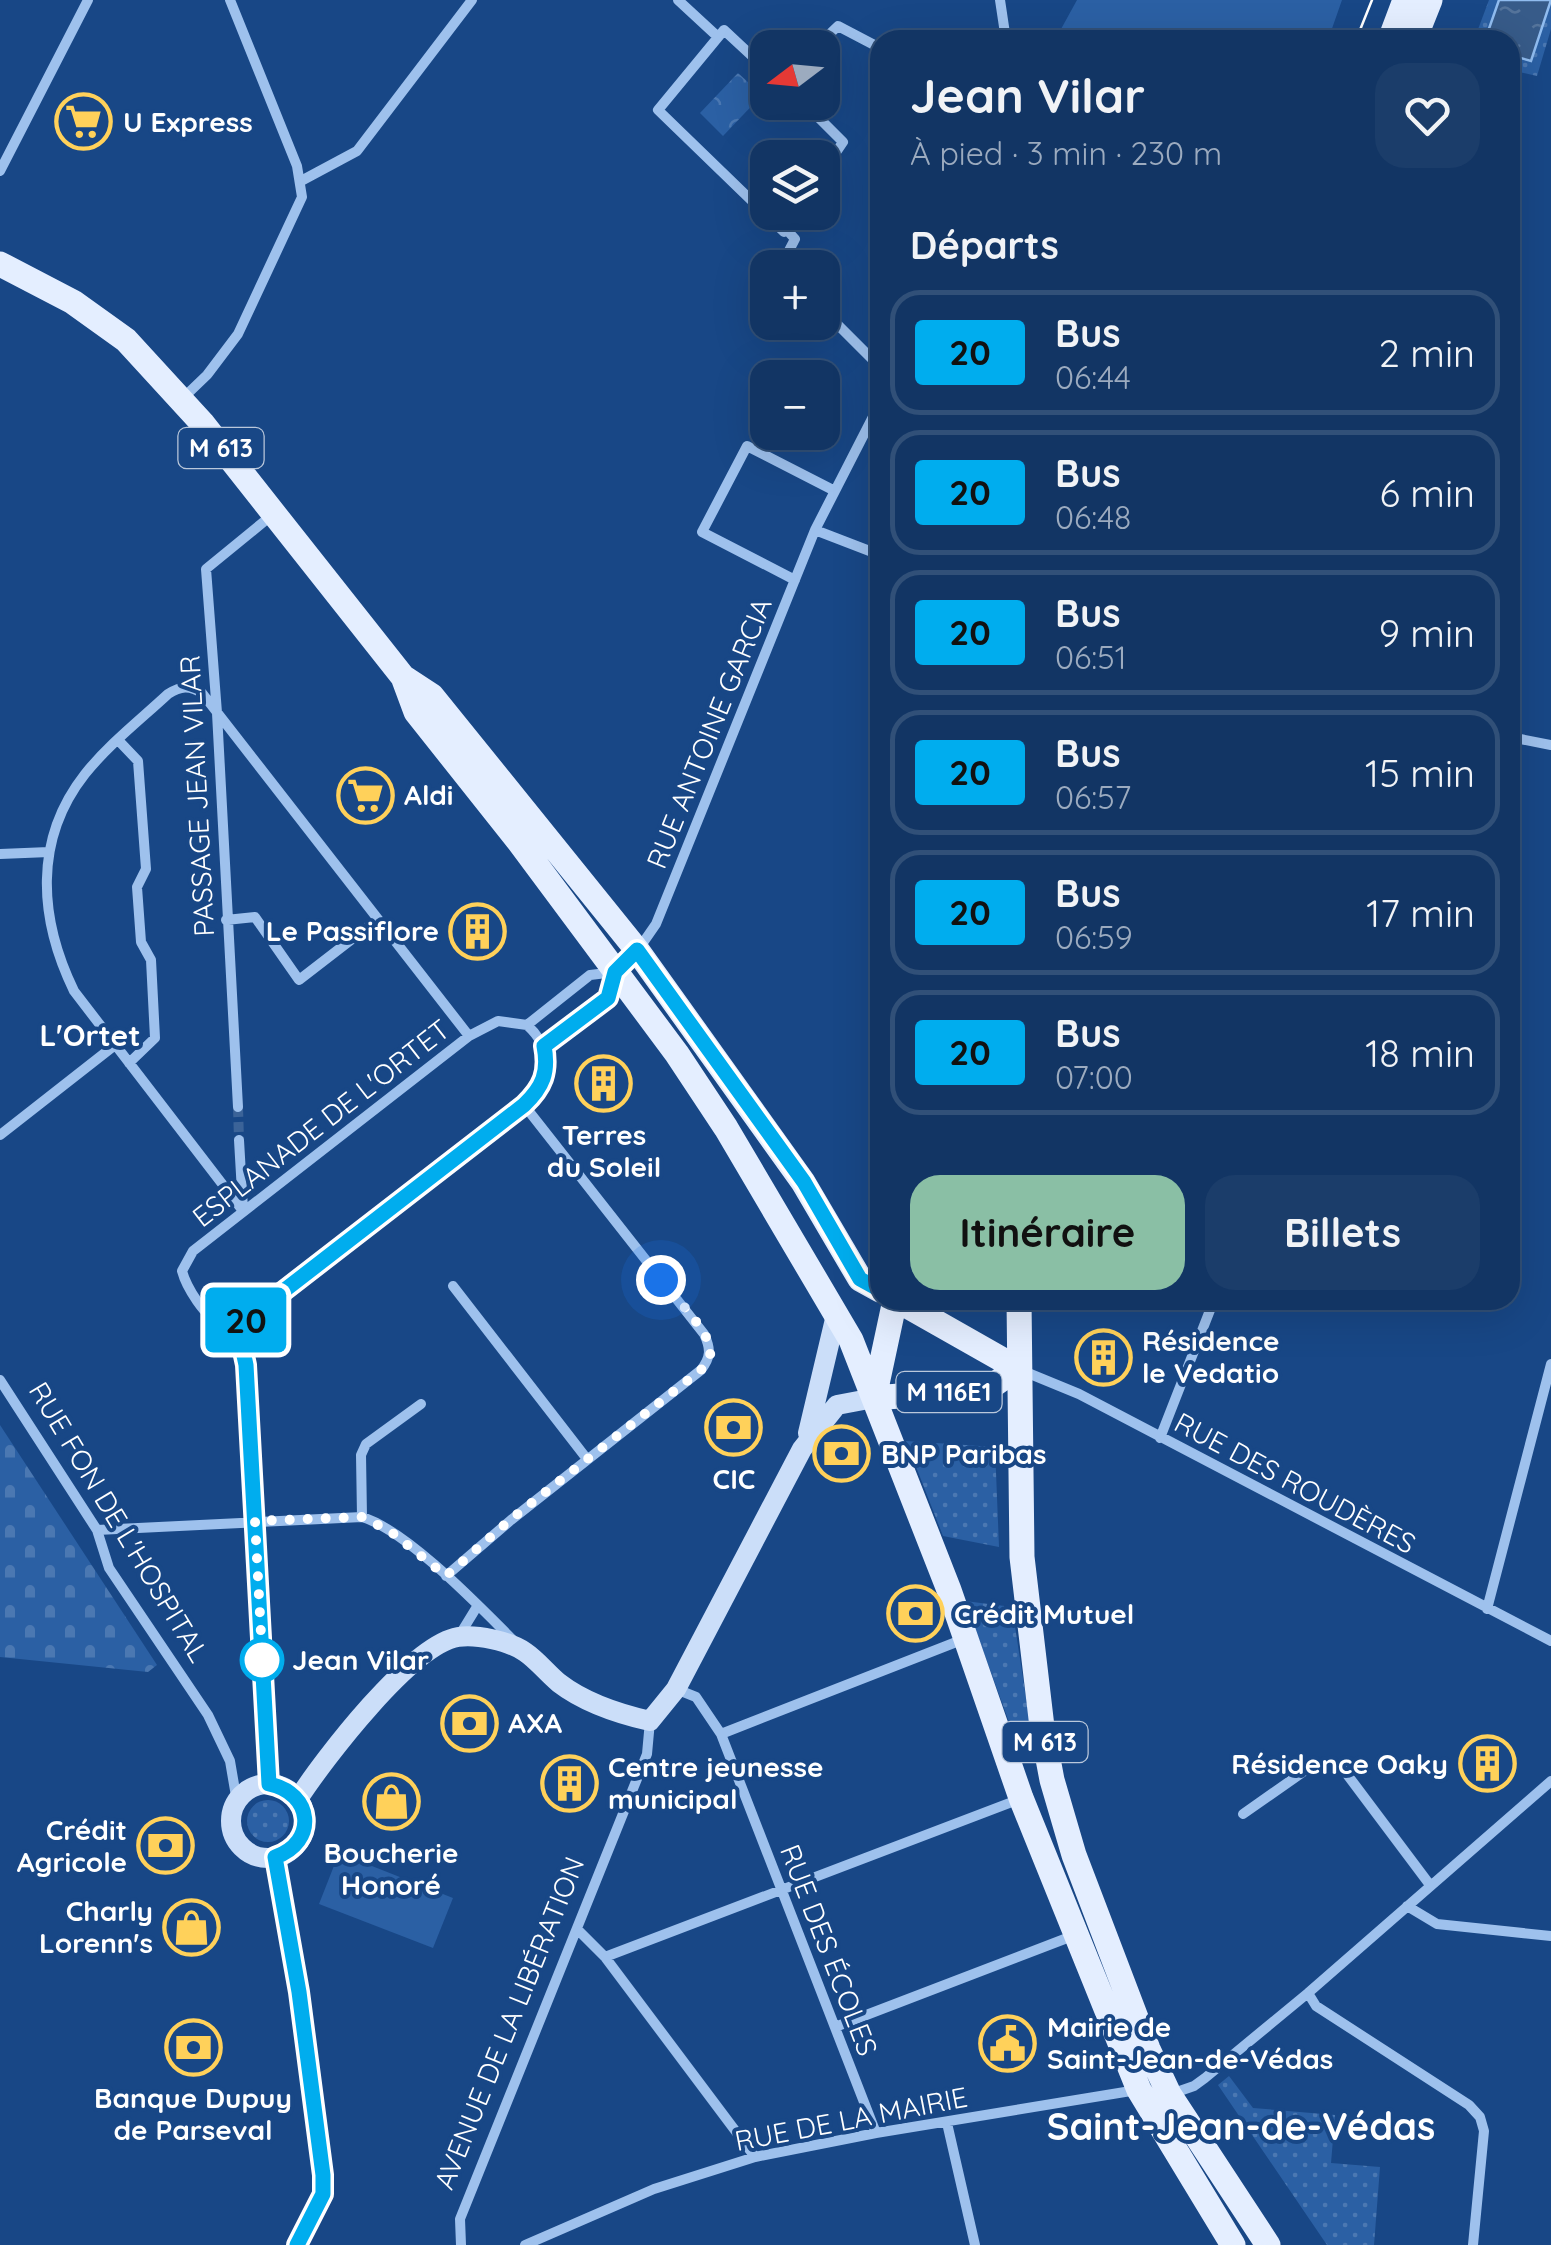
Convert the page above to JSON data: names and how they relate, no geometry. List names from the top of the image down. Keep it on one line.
{"streets":{"main road":["M 613","M 116E1"],"street":["RUE ANTOINE GARCIA","PASSAGE JEAN VILAR","ESPLANADE DE L'ORTET","RUE DES ROUDÈRES","RUE FON DE L'HOSPITAL","RUE DES ÉCOLES","AVENUE DE LA LIBÉRATION","RUE DE LA MAIRIE"]},"crossings":[["M 613","RUE ANTOINE GARCIA"],["M 613","PASSAGE JEAN VILAR"],["M 613","M 116E1"],["M 613","RUE DES ROUDÈRES"],["M 613","AVENUE DE LA LIBÉRATION"],["M 613","RUE DE LA MAIRIE"],["M 116E1","RUE DES ROUDÈRES"],["M 116E1","AVENUE DE LA LIBÉRATION"],["RUE DES ÉCOLES","AVENUE DE LA LIBÉRATION"],["RUE DES ÉCOLES","RUE DE LA MAIRIE"]],"districts":["L'Ortet","Saint-Jean-de-Védas"],"places":{"supermarket":["U Express","Aldi"],"building":["Le Passiflore","Terres du Soleil","Résidence le Vedatio","Résidence Oaky","Centre jeunesse municipal"],"bank":["CIC","BNP Paribas","Crédit Mutuel","AXA","Crédit Agricole","Banque Dupuy de Parseval"],"other":["Jean Vilar"],"shop":["Boucherie Honoré","Charly Lorenn's"],"public building":["Mairie de Saint-Jean-de-Védas"]},"lines":["bus line 20"],"north":"left","page":{"on_map":"20","map_buttons":["+","−"],"heading":[["Jean Vilar","À pied · 3 min · 230 m"],"Départs"],"list":[{"mark":"20","name":"Bus","note":"06:44","value":"2 min"},{"mark":"20","name":"Bus","note":"06:48","value":"6 min"},{"mark":"20","name":"Bus","note":"06:51","value":"9 min"},{"mark":"20","name":"Bus","note":"06:57","value":"15 min"},{"mark":"20","name":"Bus","note":"06:59","value":"17 min"},{"mark":"20","name":"Bus","note":"07:00","value":"18 min"}],"buttons":["Itinéraire","Billets"]}}
